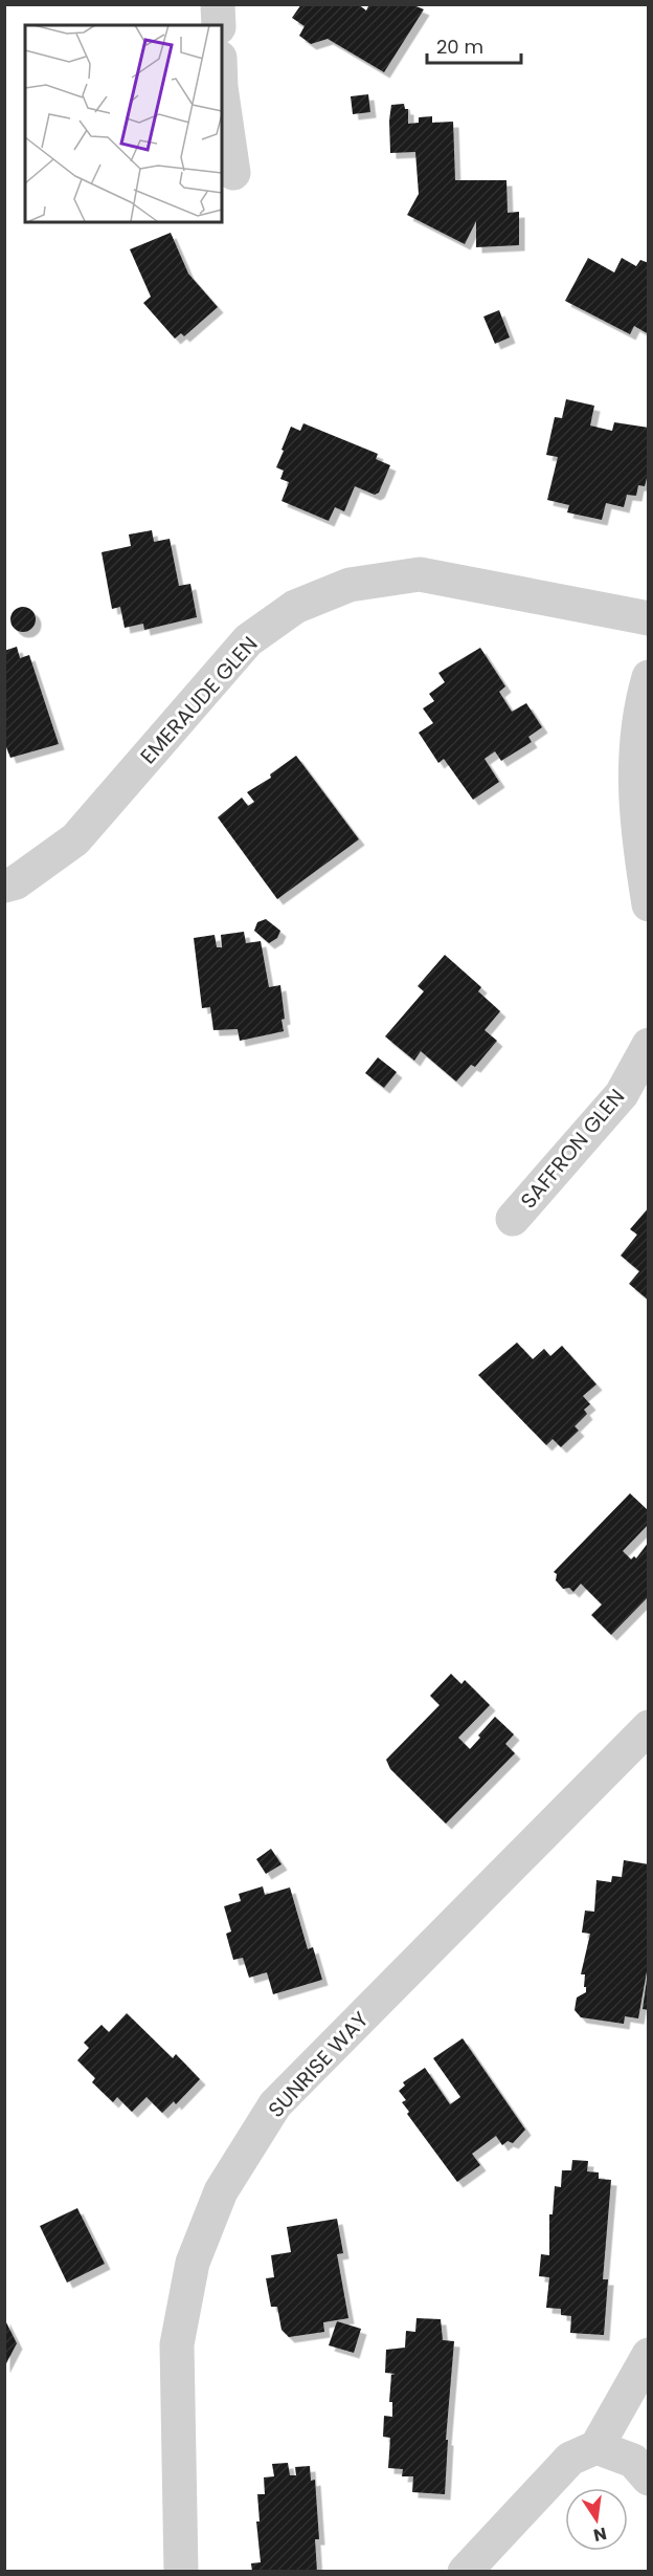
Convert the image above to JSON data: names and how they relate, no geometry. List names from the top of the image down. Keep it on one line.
{"streets":{"street":["EMERAUDE GLEN","SAFFRON GLEN","SUNRISE WAY"]},"scale_bar":"20 m","north":"bottom"}
